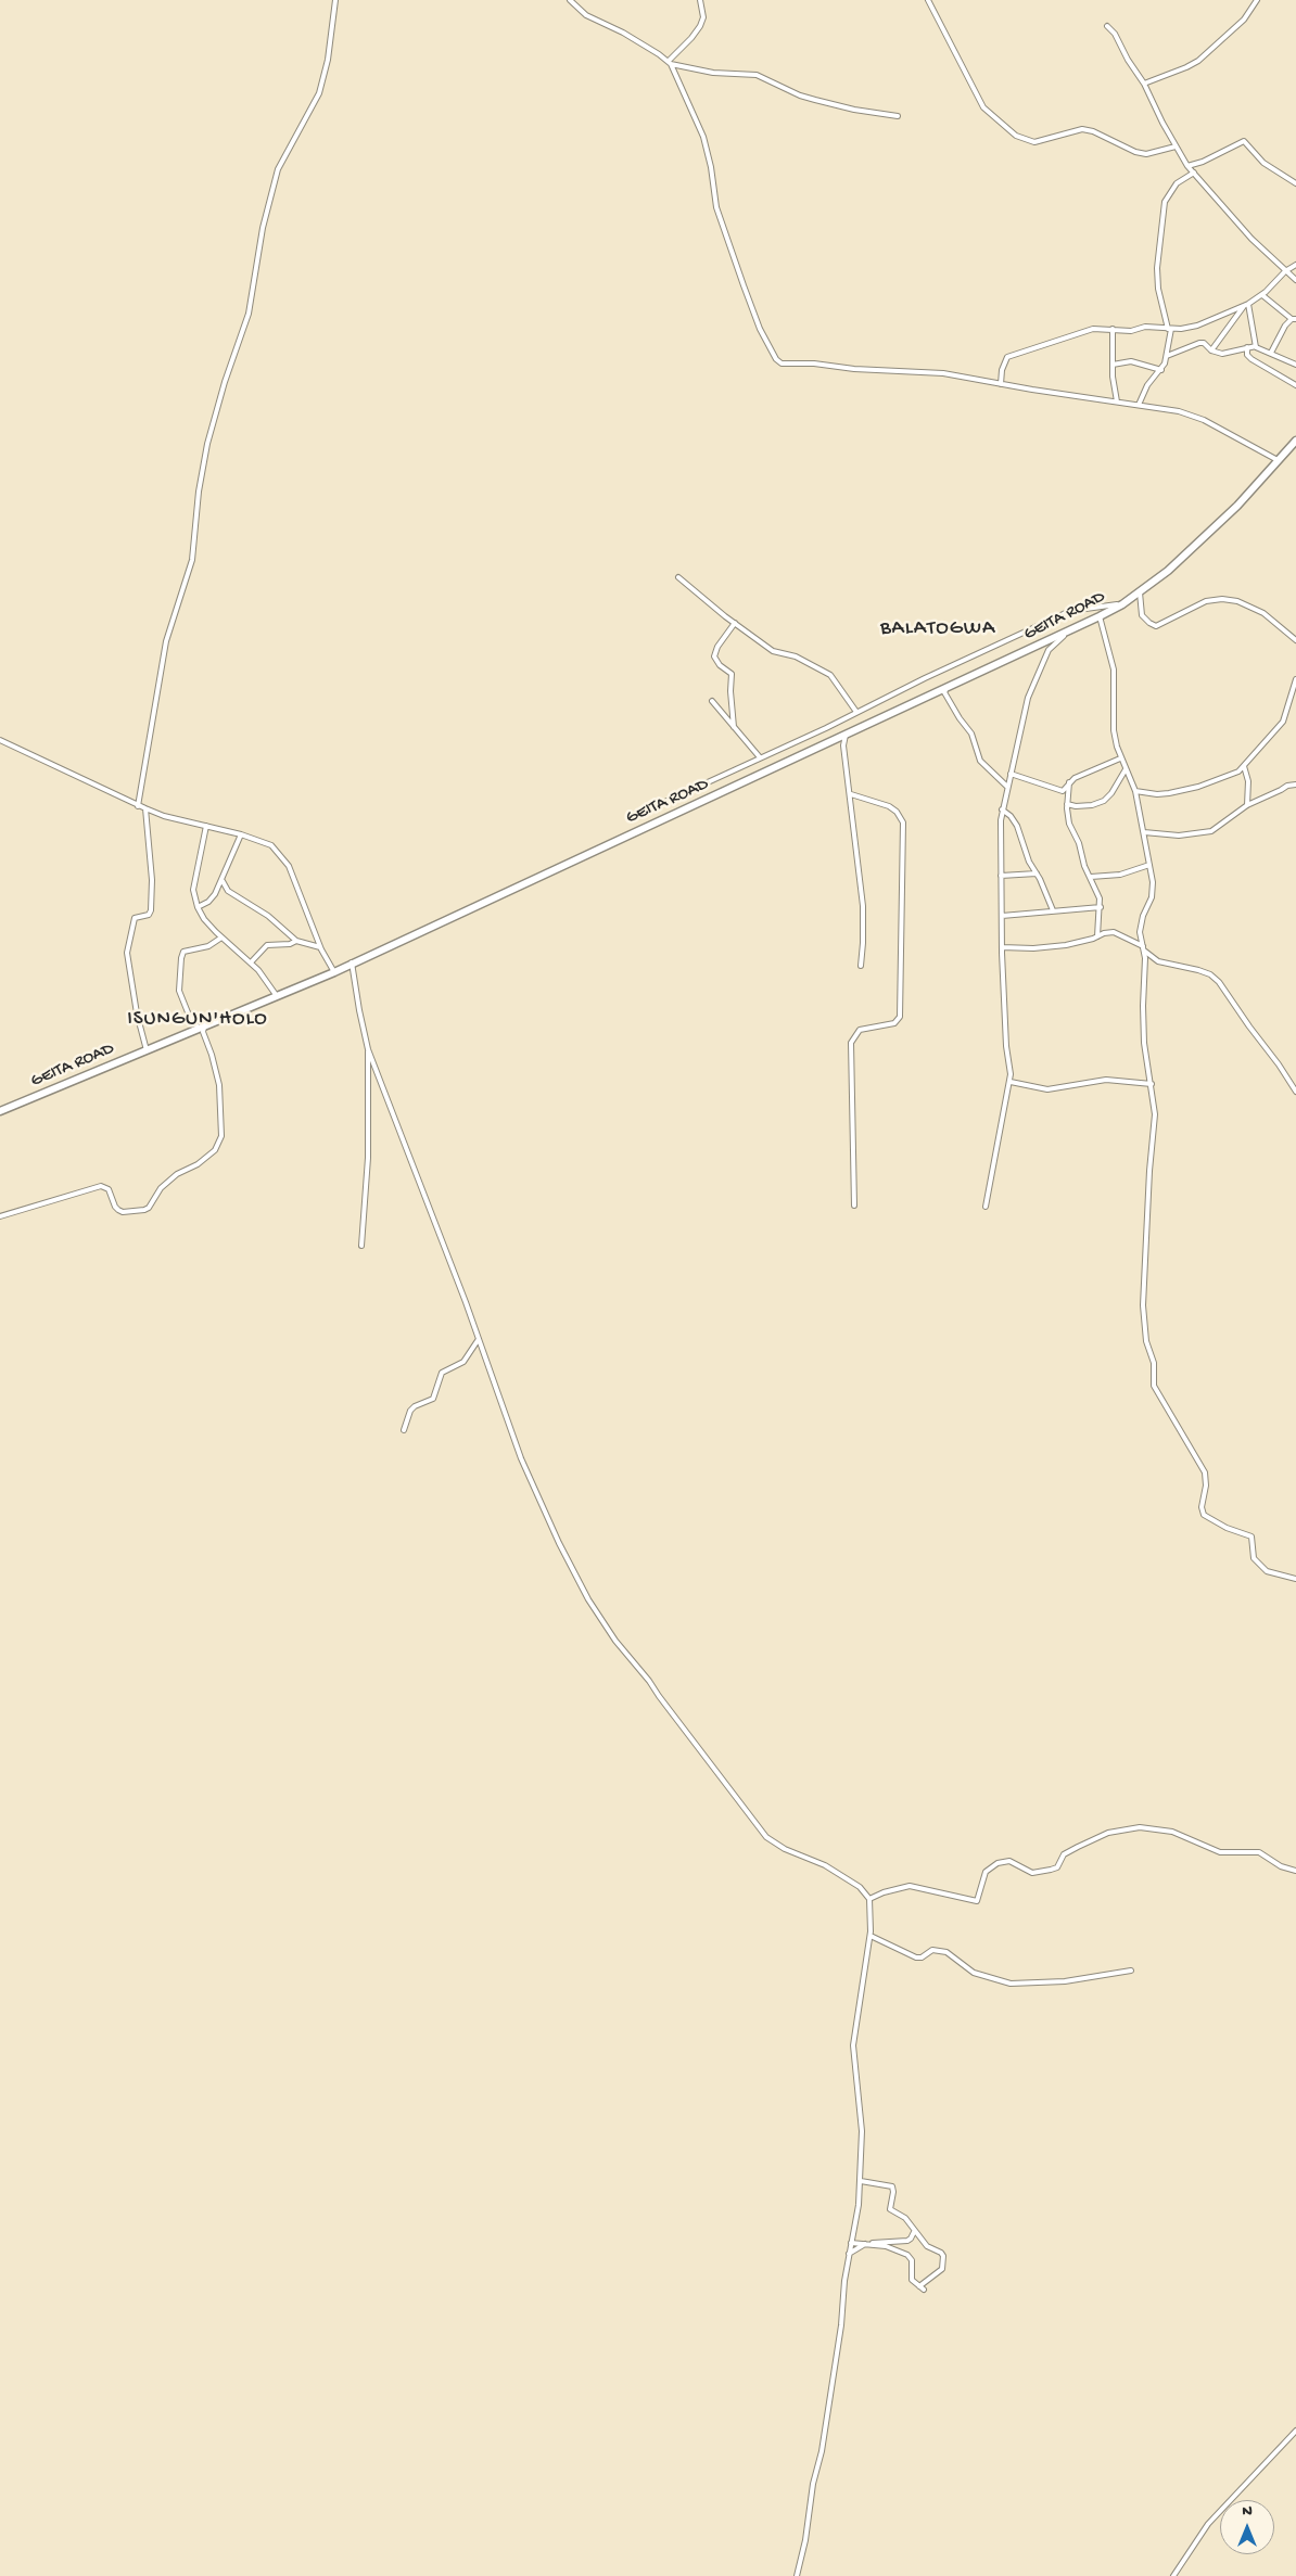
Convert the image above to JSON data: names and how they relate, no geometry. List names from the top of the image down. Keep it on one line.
{"streets":{"highway":["GEITA ROAD"]},"districts":["BALATOGWA","ISUNGUN'HOLO"],"north":"top"}
